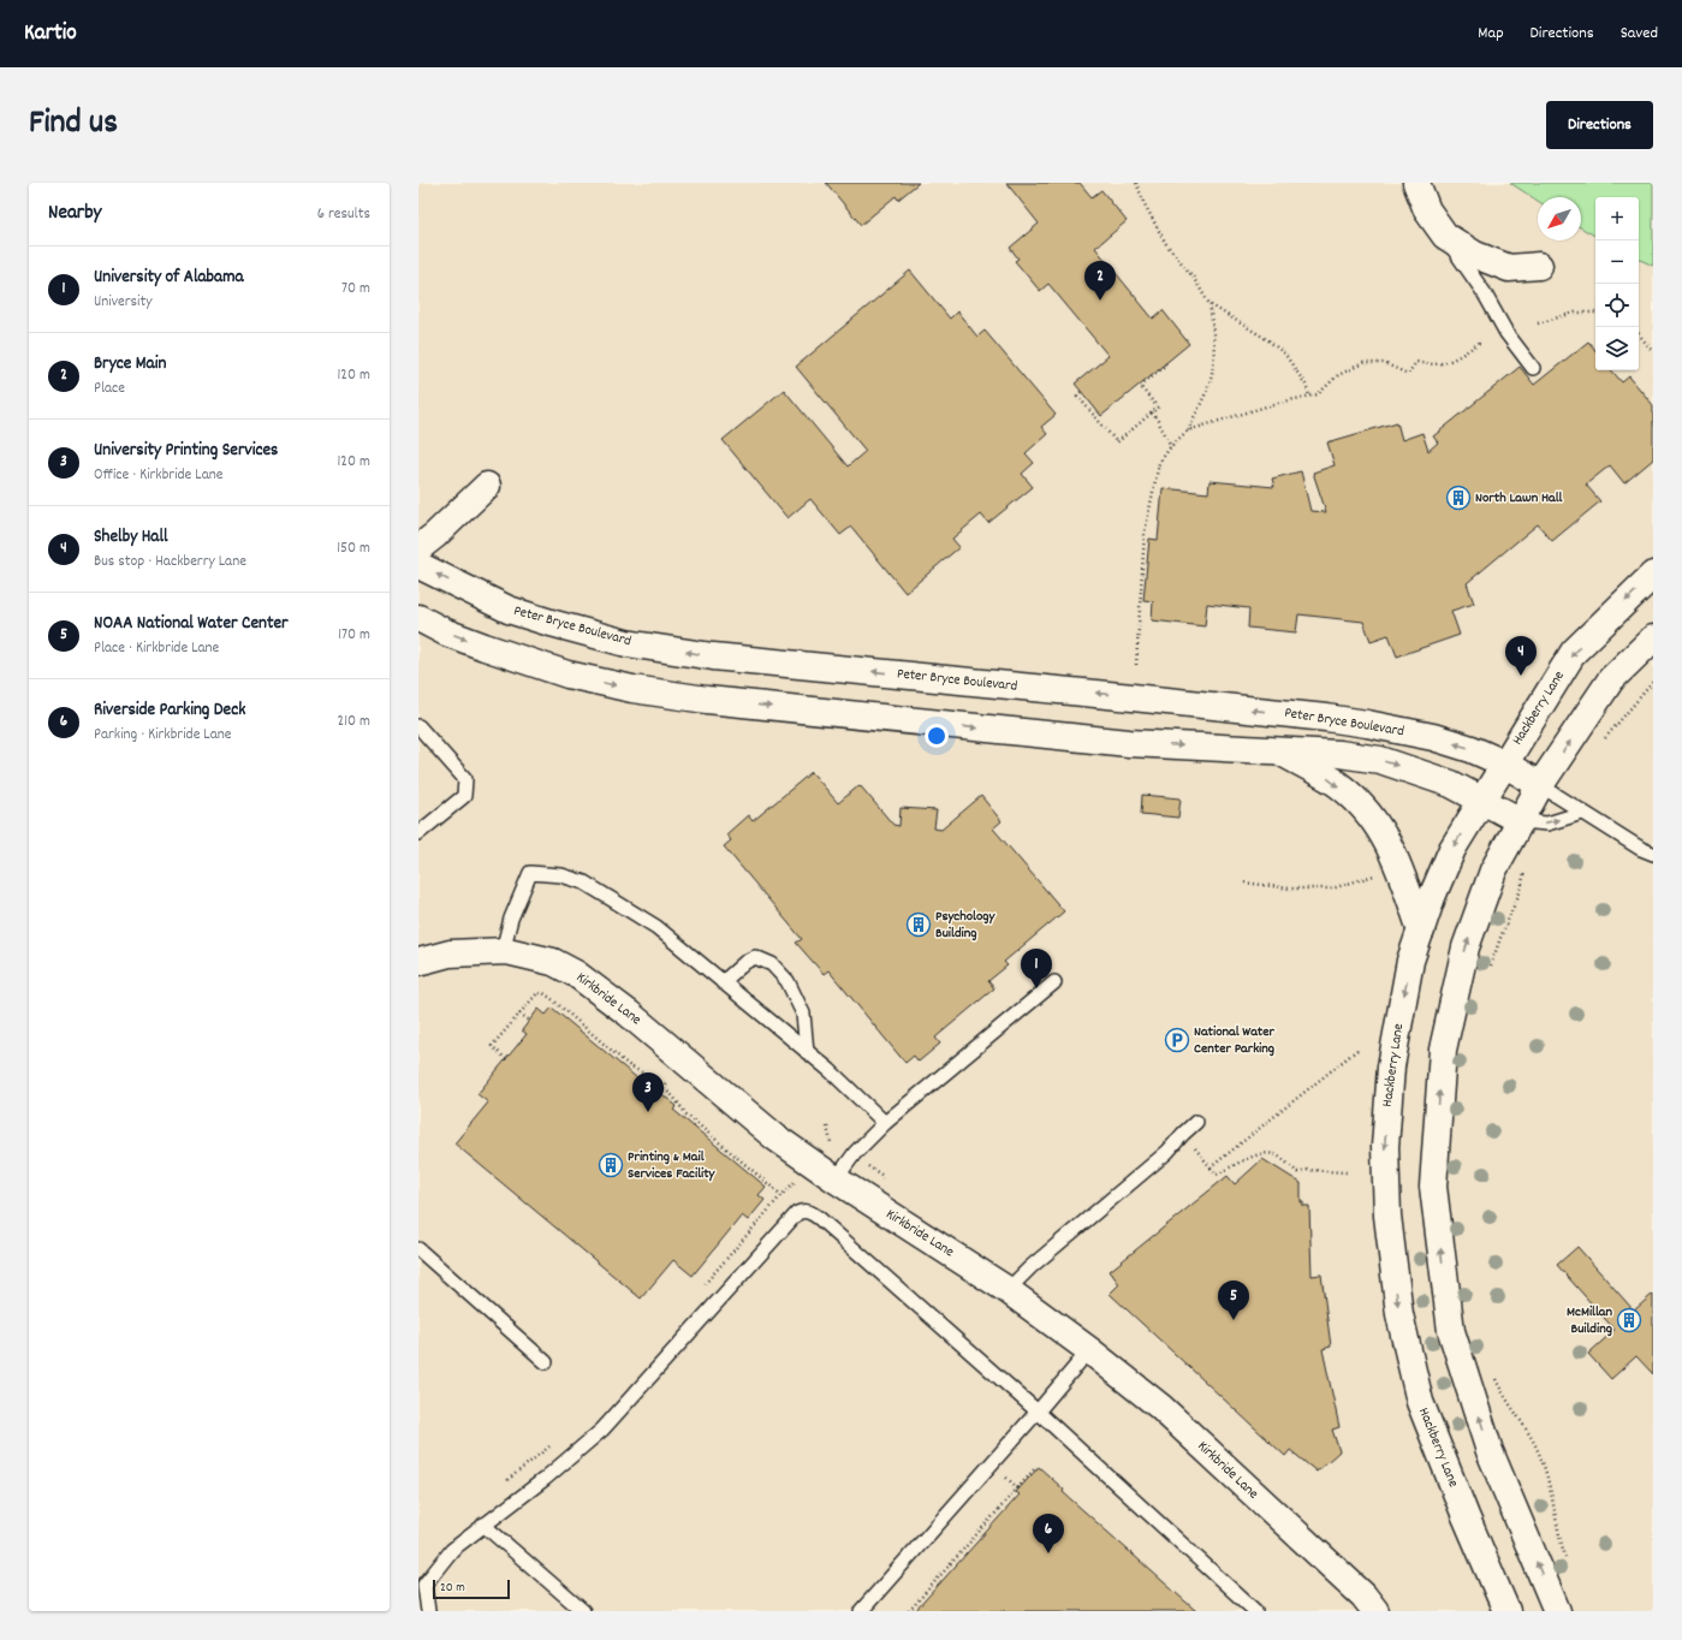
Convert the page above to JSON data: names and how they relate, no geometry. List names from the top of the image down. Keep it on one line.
{"streets":{"street":["Peter Bryce Boulevard","Hackberry Lane","Kirkbride Lane"]},"crossings":[["Peter Bryce Boulevard","Hackberry Lane"]],"places":{"building":["North Lawn Hall","Psychology Building","Printing & Mail Services Facility","McMillan Building"],"parking":["National Water Center Parking"]},"scale_bar":"20 m","north":"bottom left","page":{"header":"Kartio","nav":["Map","Directions","Saved"],"title":"Find us","buttons":"Directions","heading":["Nearby","6 results"],"map_buttons":["+","−"],"list":[{"mark":"1","name":"University of Alabama","note":"University","value":"70 m"},{"mark":"2","name":"Bryce Main","note":"Place","value":"120 m"},{"mark":"3","name":"University Printing Services","note":"Office · Kirkbride Lane","value":"120 m"},{"mark":"4","name":"Shelby Hall","note":"Bus stop · Hackberry Lane","value":"150 m"},{"mark":"5","name":"NOAA National Water Center","note":"Place · Kirkbride Lane","value":"170 m"},{"mark":"6","name":"Riverside Parking Deck","note":"Parking · Kirkbride Lane","value":"210 m"}],"pins":["2","4","1","3","5","6"],"scale":"20 m"}}
